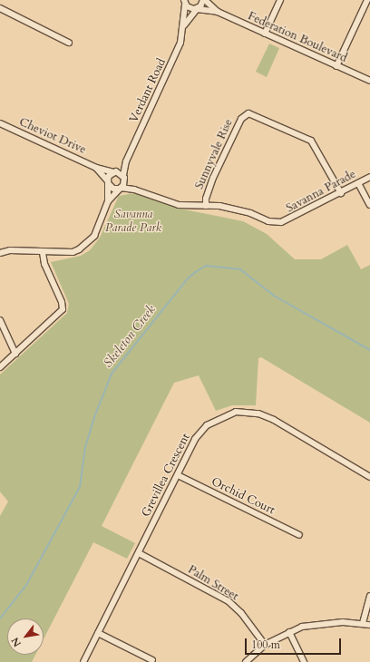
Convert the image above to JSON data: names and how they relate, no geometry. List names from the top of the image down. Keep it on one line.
{"streets":{"street":["Federation Boulevard","Verdant Road","Cheviot Drive","Sunnyvale Rise","Savanna Parade","Grevillea Crescent","Orchid Court","Palm Street"]},"crossings":[["Federation Boulevard","Verdant Road"],["Verdant Road","Cheviot Drive"],["Verdant Road","Savanna Parade"],["Cheviot Drive","Savanna Parade"],["Sunnyvale Rise","Savanna Parade"],["Grevillea Crescent","Orchid Court"],["Grevillea Crescent","Palm Street"]],"water":["Skeleton Creek"],"parks":["Savanna Parade Park"],"scale_bar":"100 m","north":"bottom left"}
